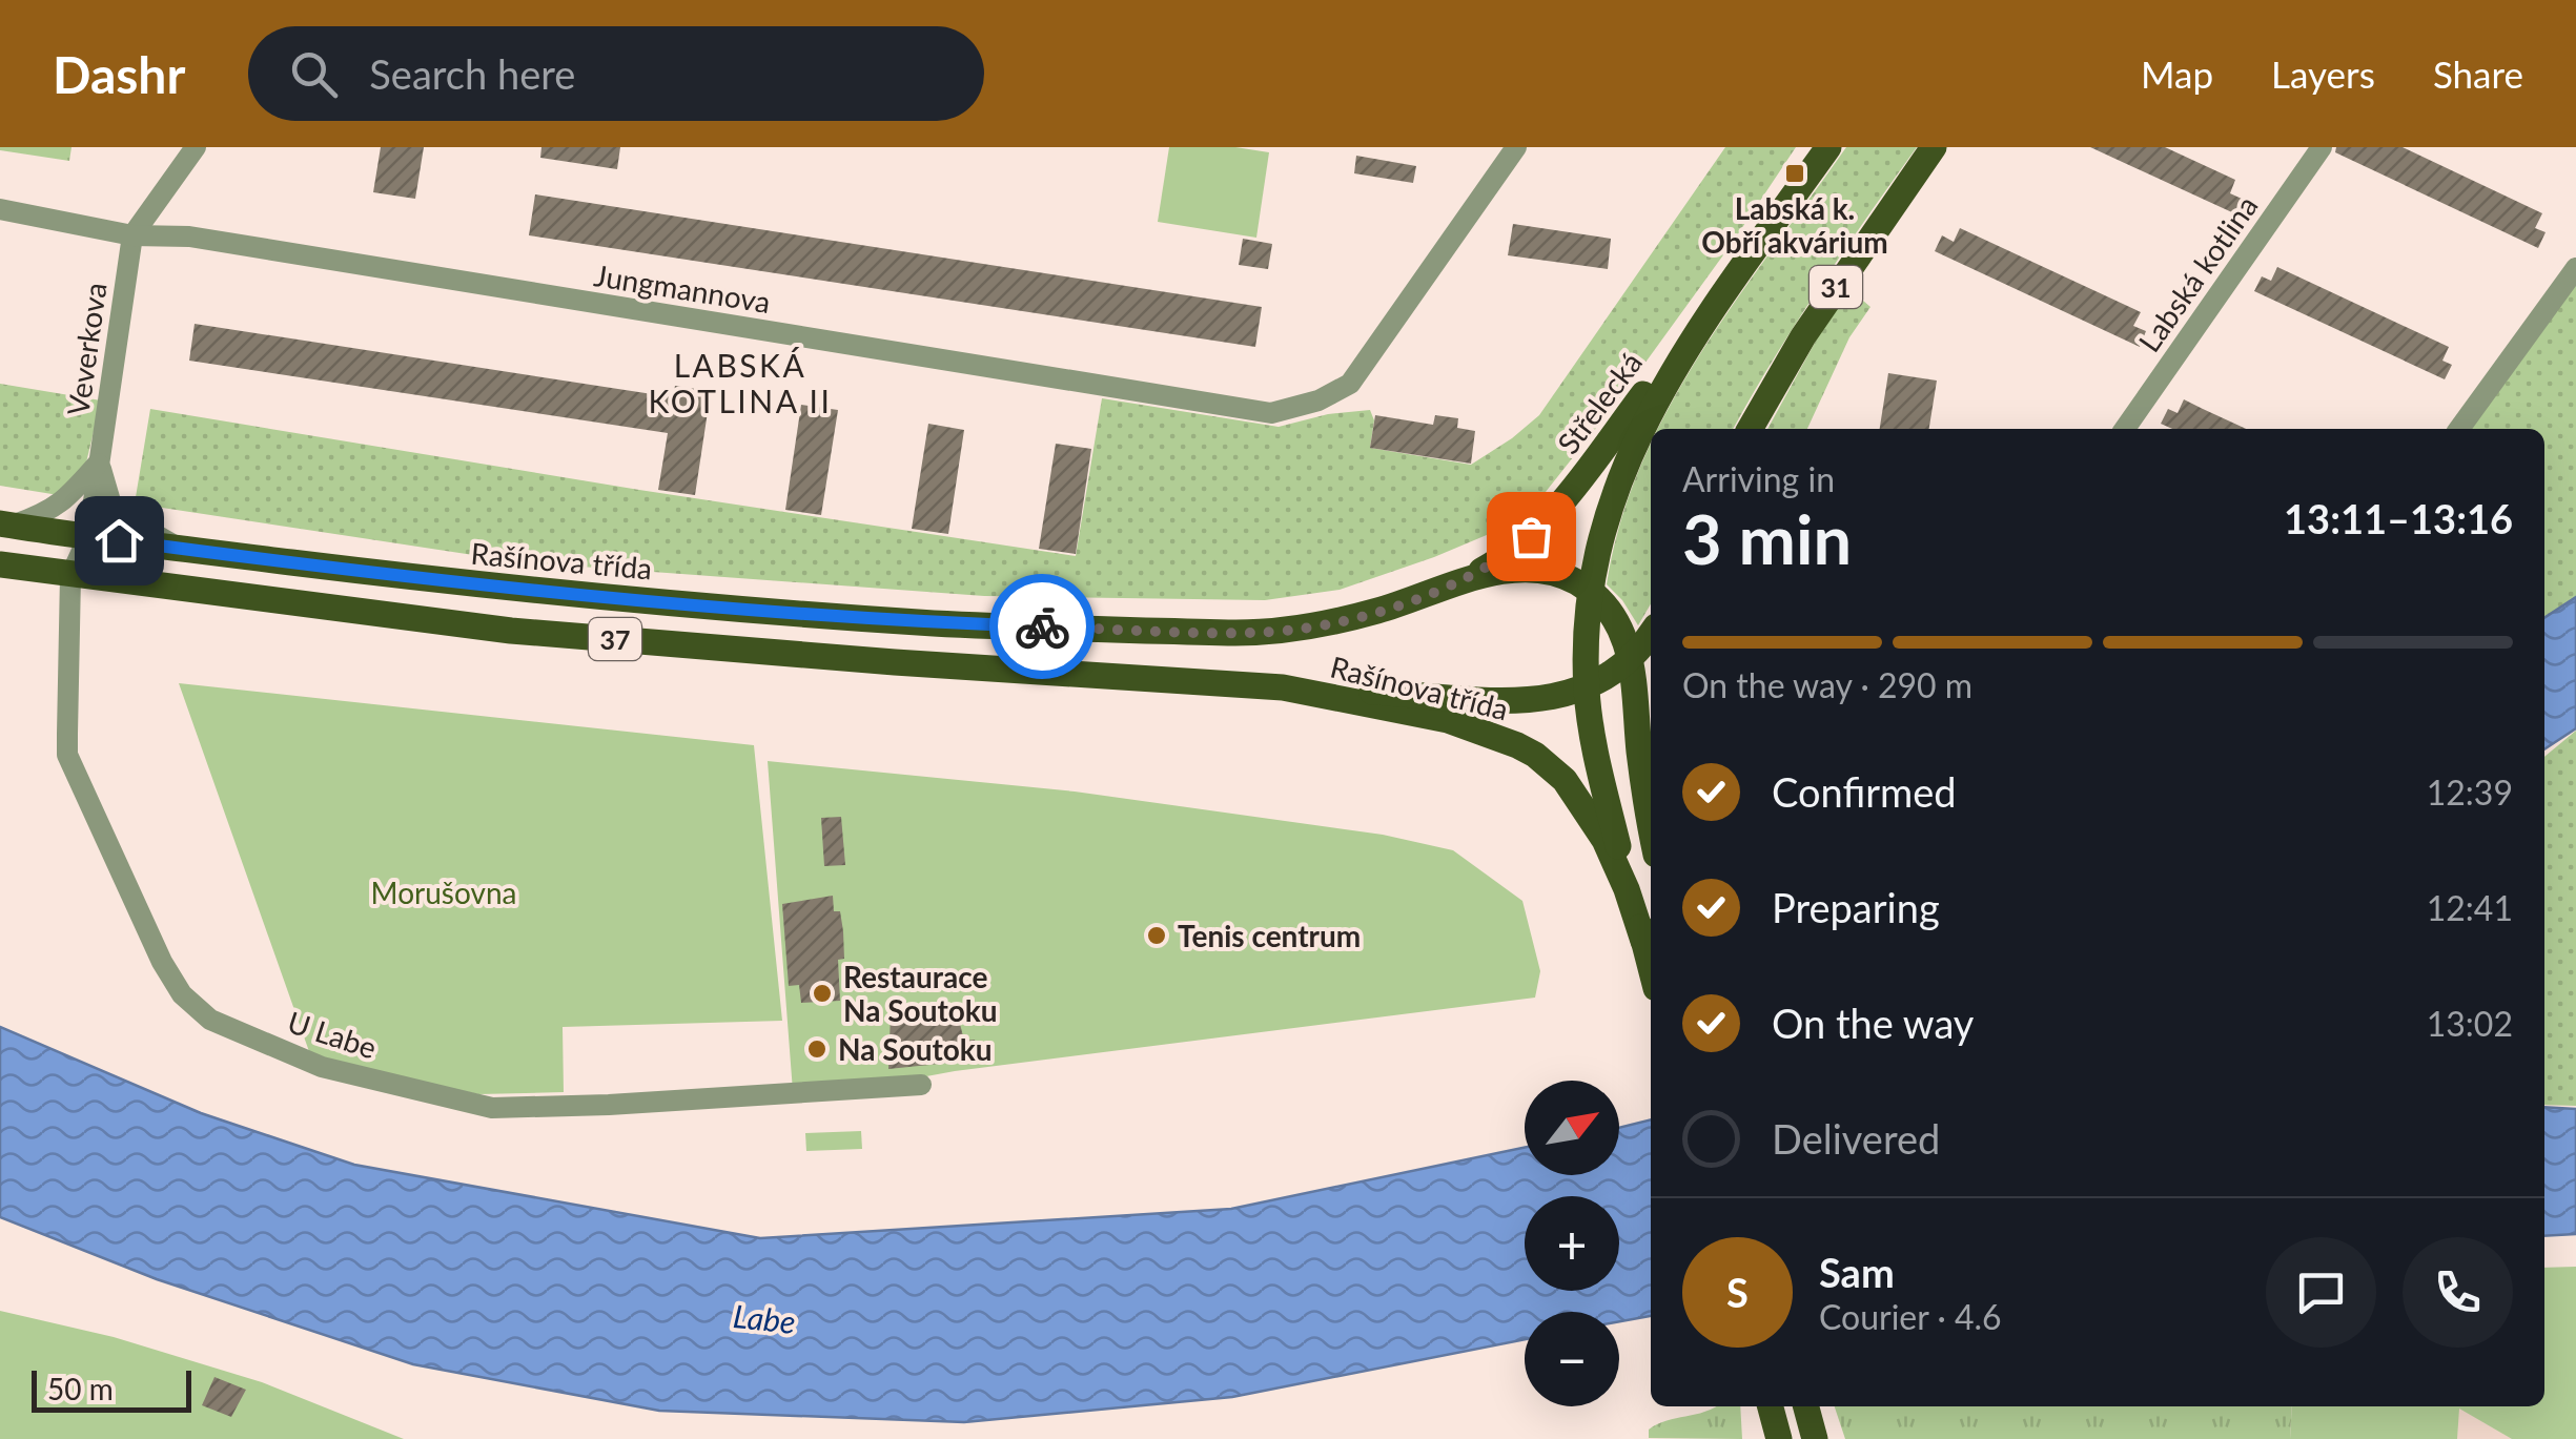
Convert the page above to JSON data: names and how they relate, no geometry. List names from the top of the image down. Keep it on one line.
{"streets":{"main road":["31","Střelecká","Rašínova třída","37"],"street":["Labská kotlina","Jungmannova","Veverkova","U Labe"]},"crossings":[["Jungmannova","Veverkova"],["Veverkova","Rašínova třída"],["Veverkova","U Labe"],["Střelecká","Rašínova třída"],["Rašínova třída","U Labe"]],"districts":["LABSKÁ KOTLINA II"],"water":["Labe"],"parks":["Morušovna"],"places":{"transit":["Labská k. Obří akvárium"],"other":["Tenis centrum","Restaurace Na Soutoku","Na Soutoku"]},"scale_bar":"50 m","north":"top right","page":{"header":"Dashr","search":"Search here","nav":["Map","Layers","Share"],"heading":["3 min","Arriving in","13:11–13:16"],"panel":["Sam","Courier · 4.6"],"bar":"On the way · 290 m","list":[["Confirmed","12:39"],["Preparing","12:41"],["On the way","13:02"],"Delivered"],"map_buttons":["+","−"],"round":"S","scale":"50 m"}}
